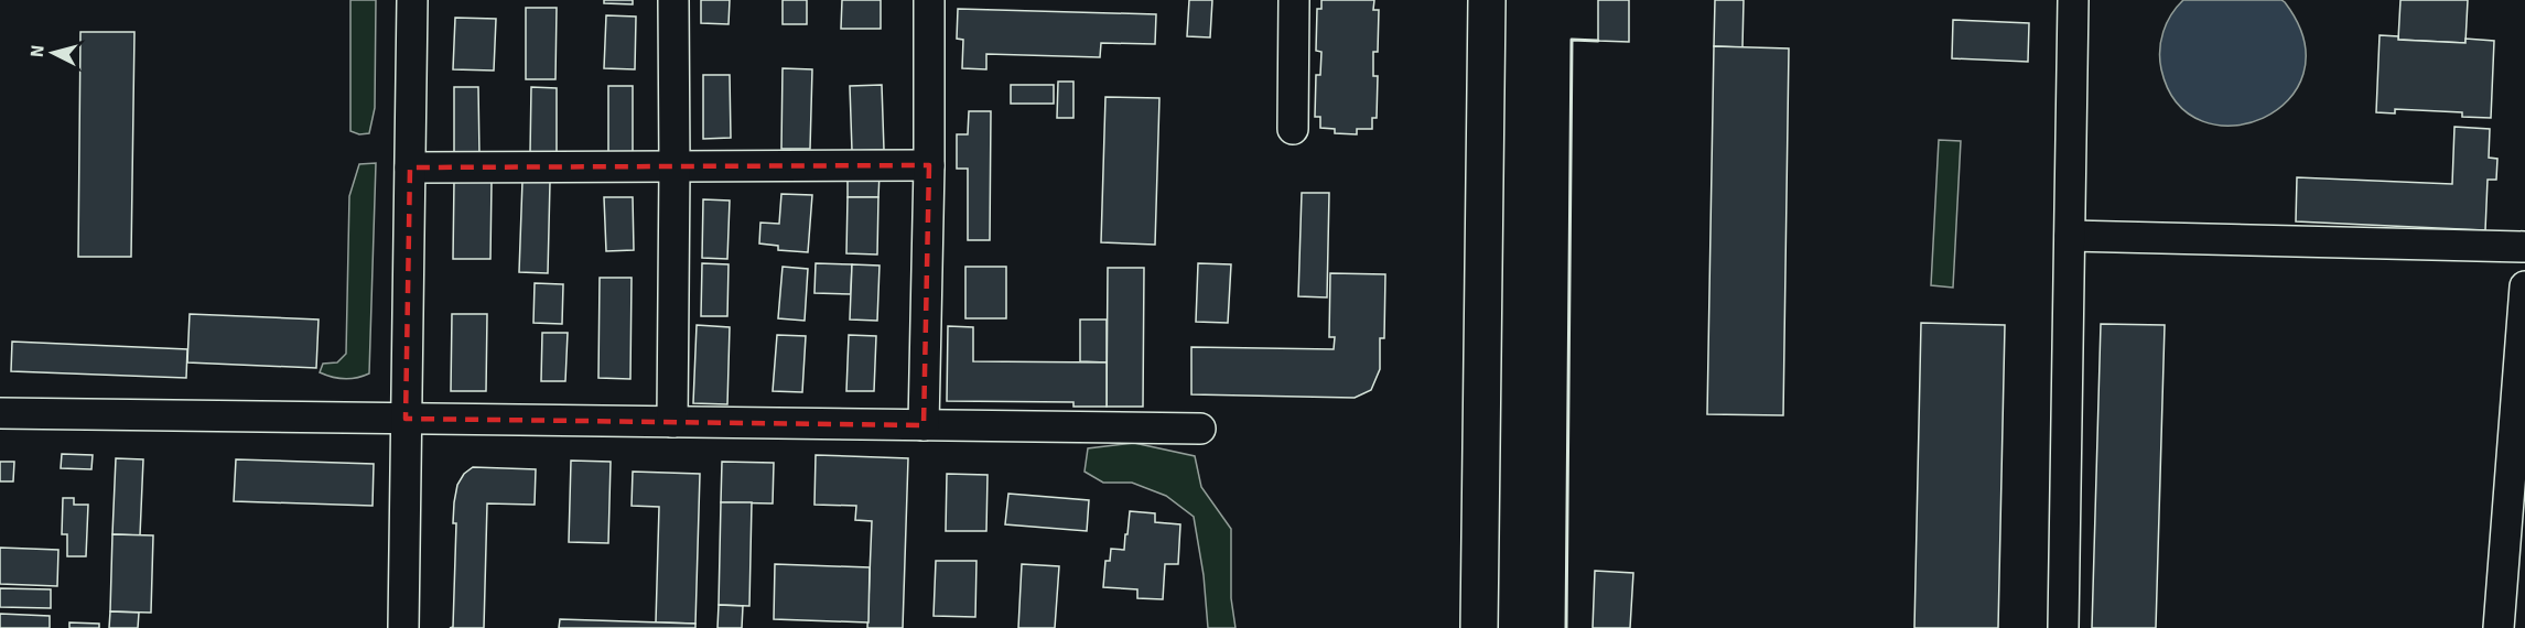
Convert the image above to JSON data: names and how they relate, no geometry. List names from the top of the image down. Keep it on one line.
{"north":"left"}
